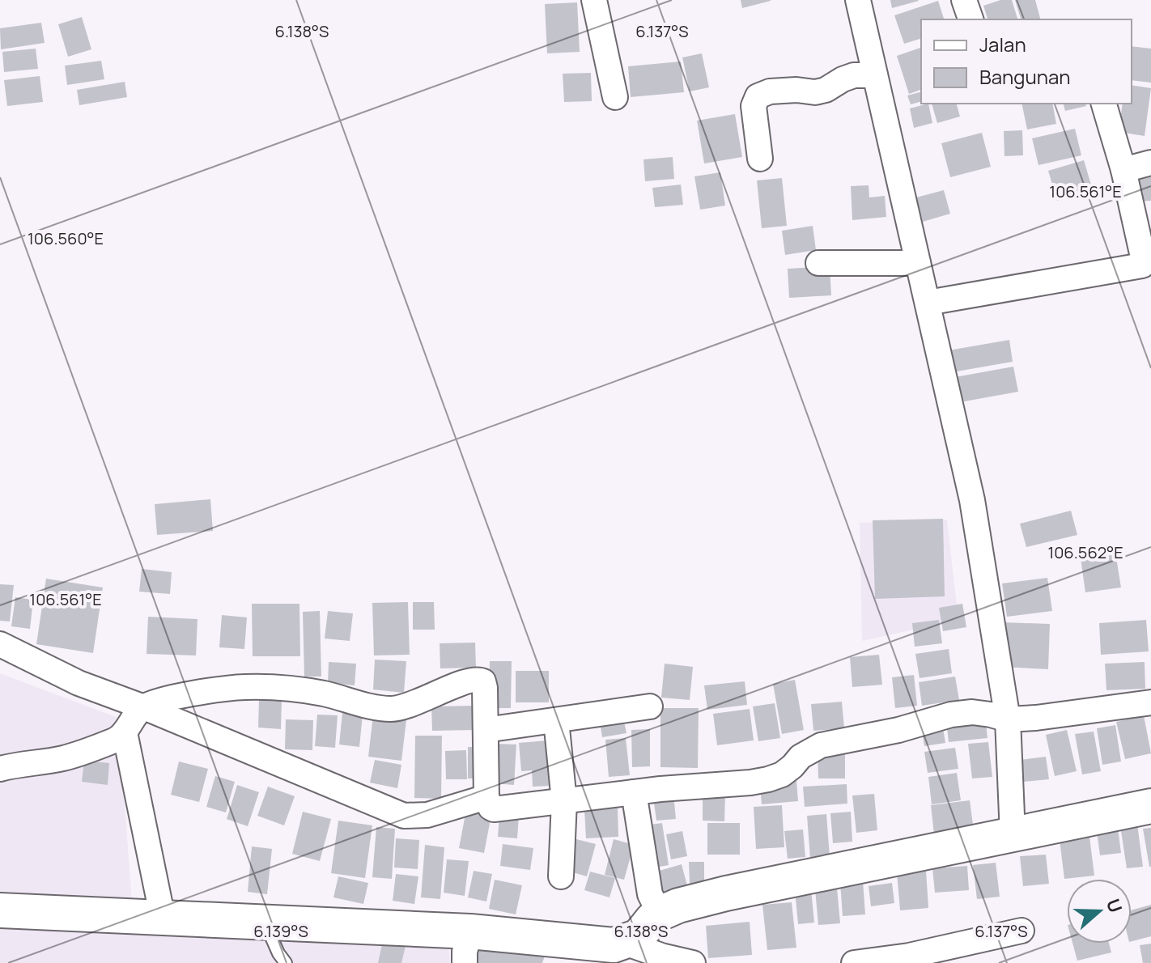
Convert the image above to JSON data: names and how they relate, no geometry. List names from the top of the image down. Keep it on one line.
{"legend":["Jalan","Bangunan"],"north":"right","coordinates":["6.138°S","6.137°S","106.561°E","106.560°E","106.562°E","6.139°S"]}
